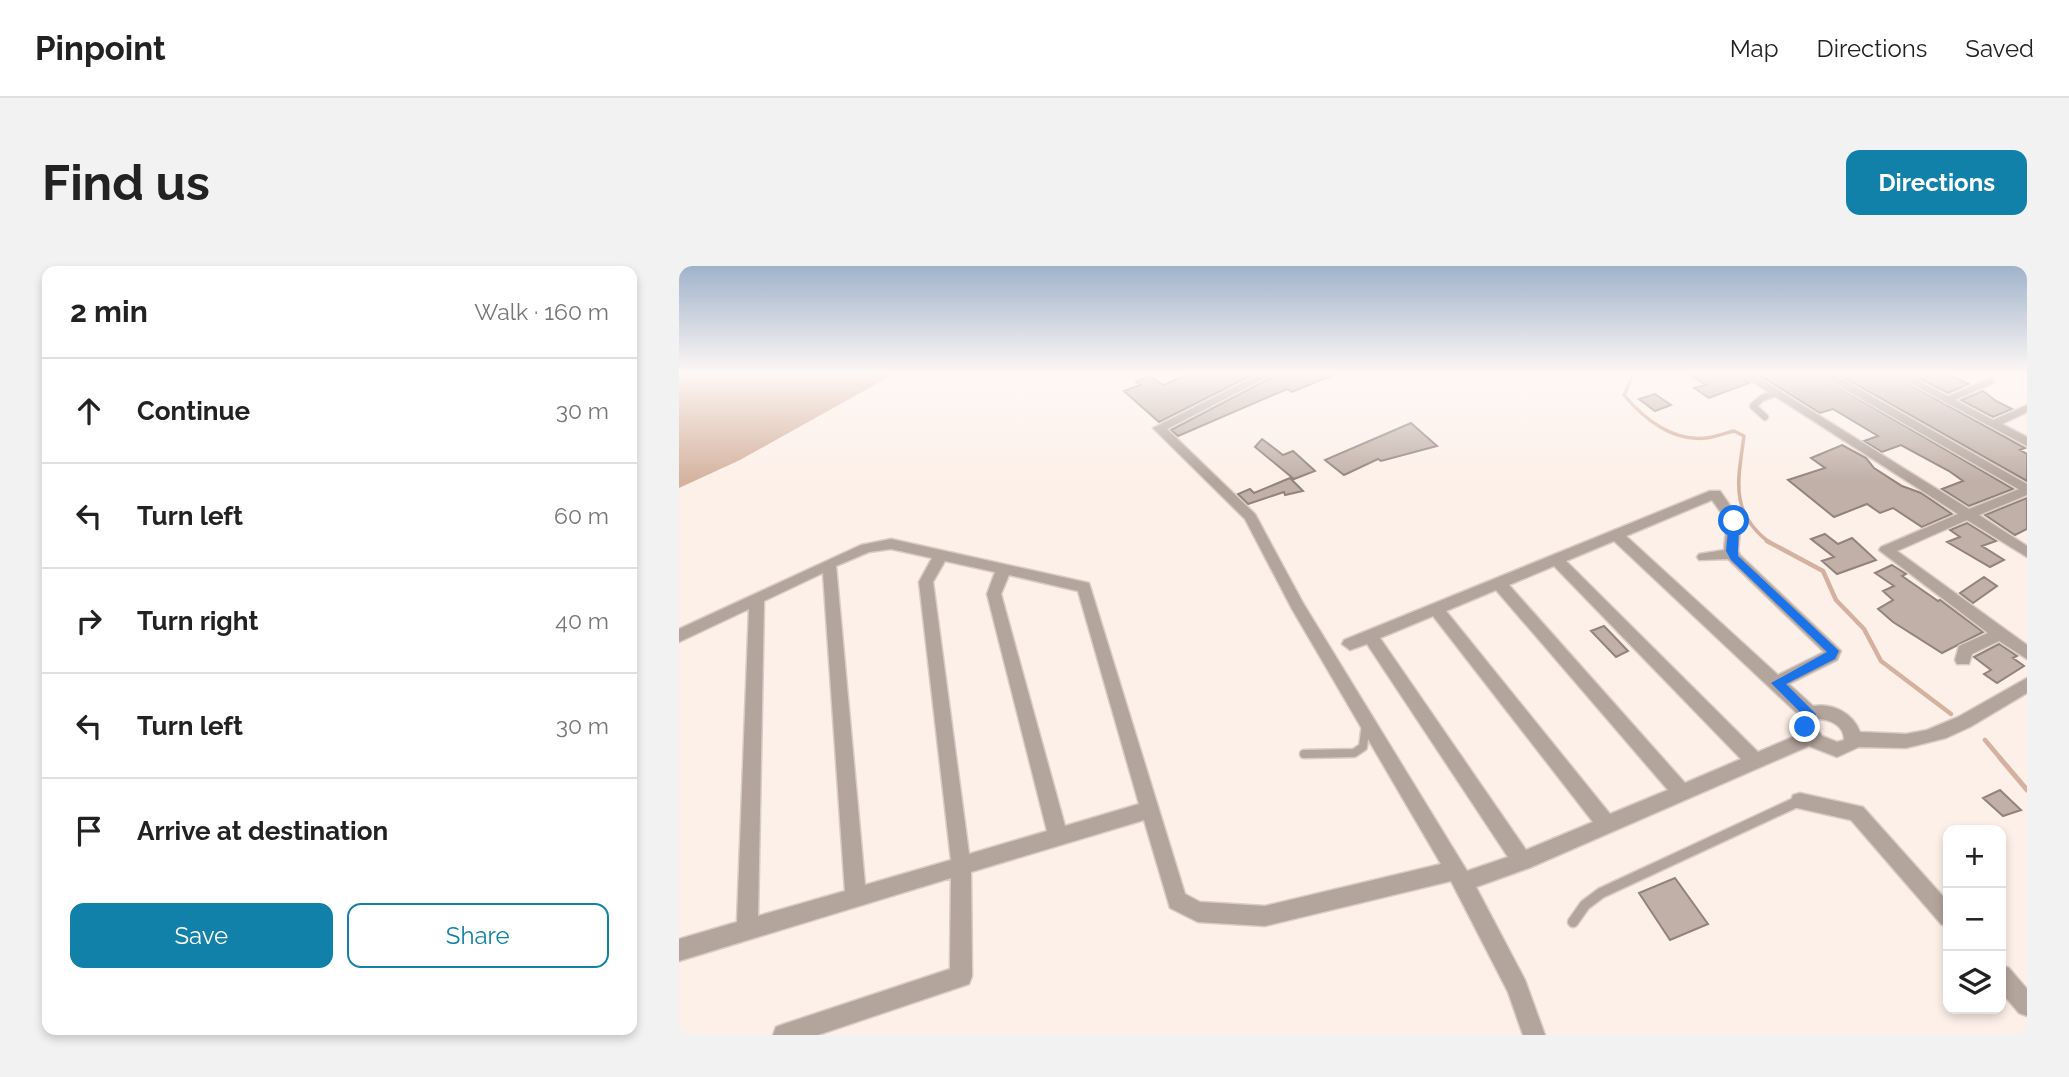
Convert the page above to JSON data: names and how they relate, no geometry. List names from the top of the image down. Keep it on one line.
{"page":{"header":"Pinpoint","nav":["Map","Directions","Saved"],"buttons":["Directions",["Save","Share"]],"title":"Find us","heading":["2 min","Walk · 160 m"],"list":[["Continue","30 m"],["Turn left","60 m"],["Turn right","40 m"],["Turn left","30 m"],"Arrive at destination"],"map_buttons":["+","−"]}}
